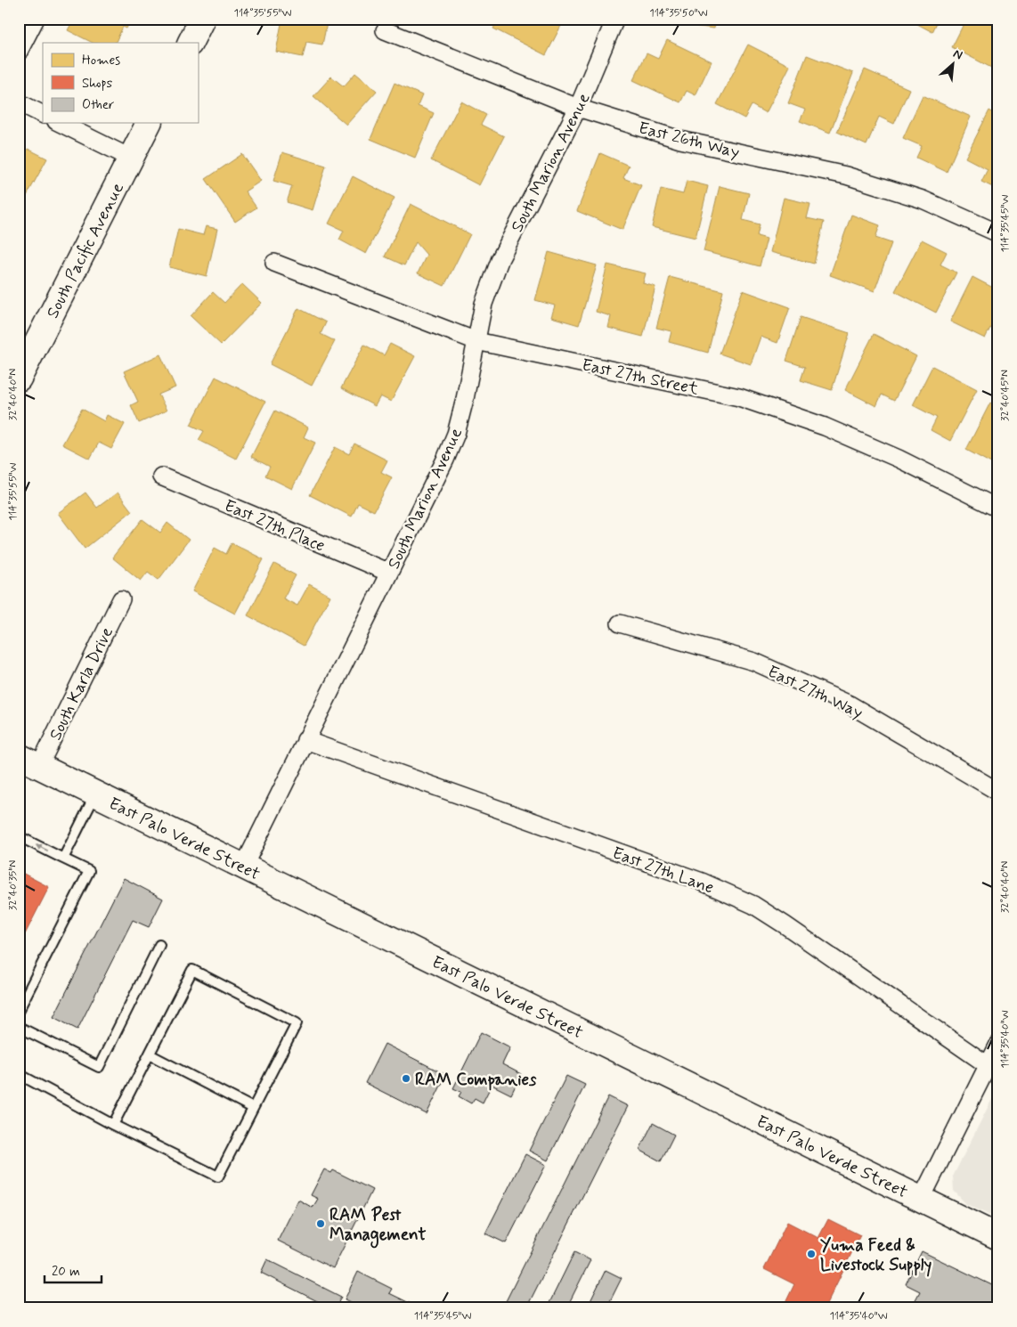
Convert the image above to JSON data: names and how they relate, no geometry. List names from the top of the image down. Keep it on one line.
{"streets":{"street":["East 26th Way","South Marion Avenue","South Pacific Avenue","East 27th Street","East 27th Place","South Karla Drive","East 27th Way","East Palo Verde Street","East 27th Lane"]},"crossings":[["East 26th Way","South Marion Avenue"],["South Marion Avenue","East 27th Street"],["South Marion Avenue","East 27th Place"],["South Marion Avenue","East Palo Verde Street"],["South Marion Avenue","East 27th Lane"],["South Karla Drive","East Palo Verde Street"]],"places":["RAM Companies","RAM Pest Management","Yuma Feed & Livestock Supply"],"legend":["Homes","Shops","Other"],"scale_bar":"20 m","north":"top right","coordinates":["114°35'55\"W","114°35'50\"W","114°35'45\"W","32°40'40\"N","32°40'45\"N","32°40'35\"N","114°35'40\"W"]}
